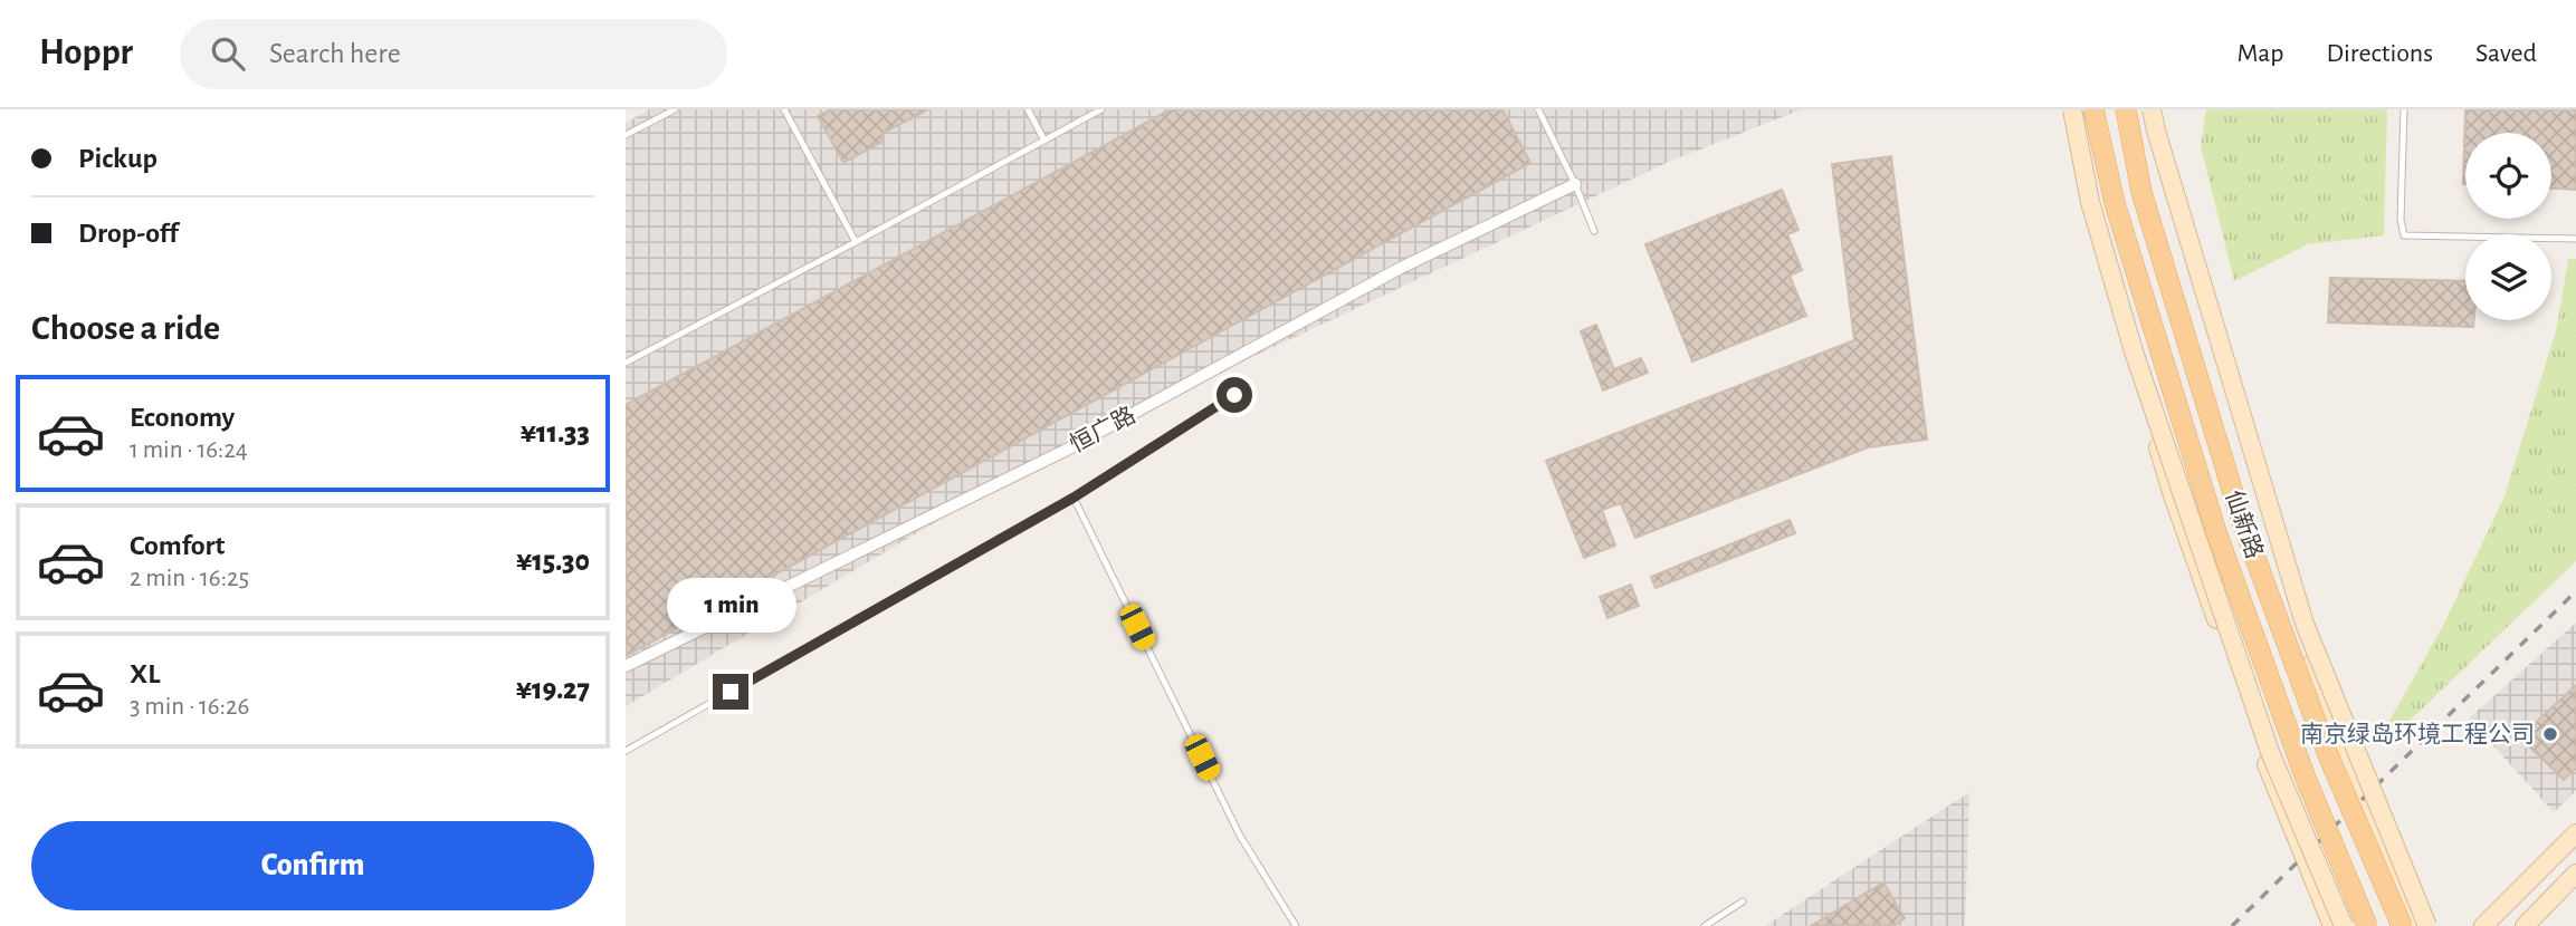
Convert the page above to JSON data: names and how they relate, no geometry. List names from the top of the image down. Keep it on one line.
{"streets":{"main road":["仙新路"],"street":["恒广路"]},"places":["南京绿岛环境工程公司"],"page":{"header":"Hoppr","search":"Search here","nav":["Map","Directions","Saved"],"banner":["Pickup","Drop-off"],"heading":"Choose a ride","list":[{"name":"Economy","note":"1 min · 16:24","value":"¥11.33"},{"name":"Comfort","note":"2 min · 16:25","value":"¥15.30"},{"name":"XL","note":"3 min · 16:26","value":"¥19.27"}],"bubble":"1 min","buttons":"Confirm"}}
